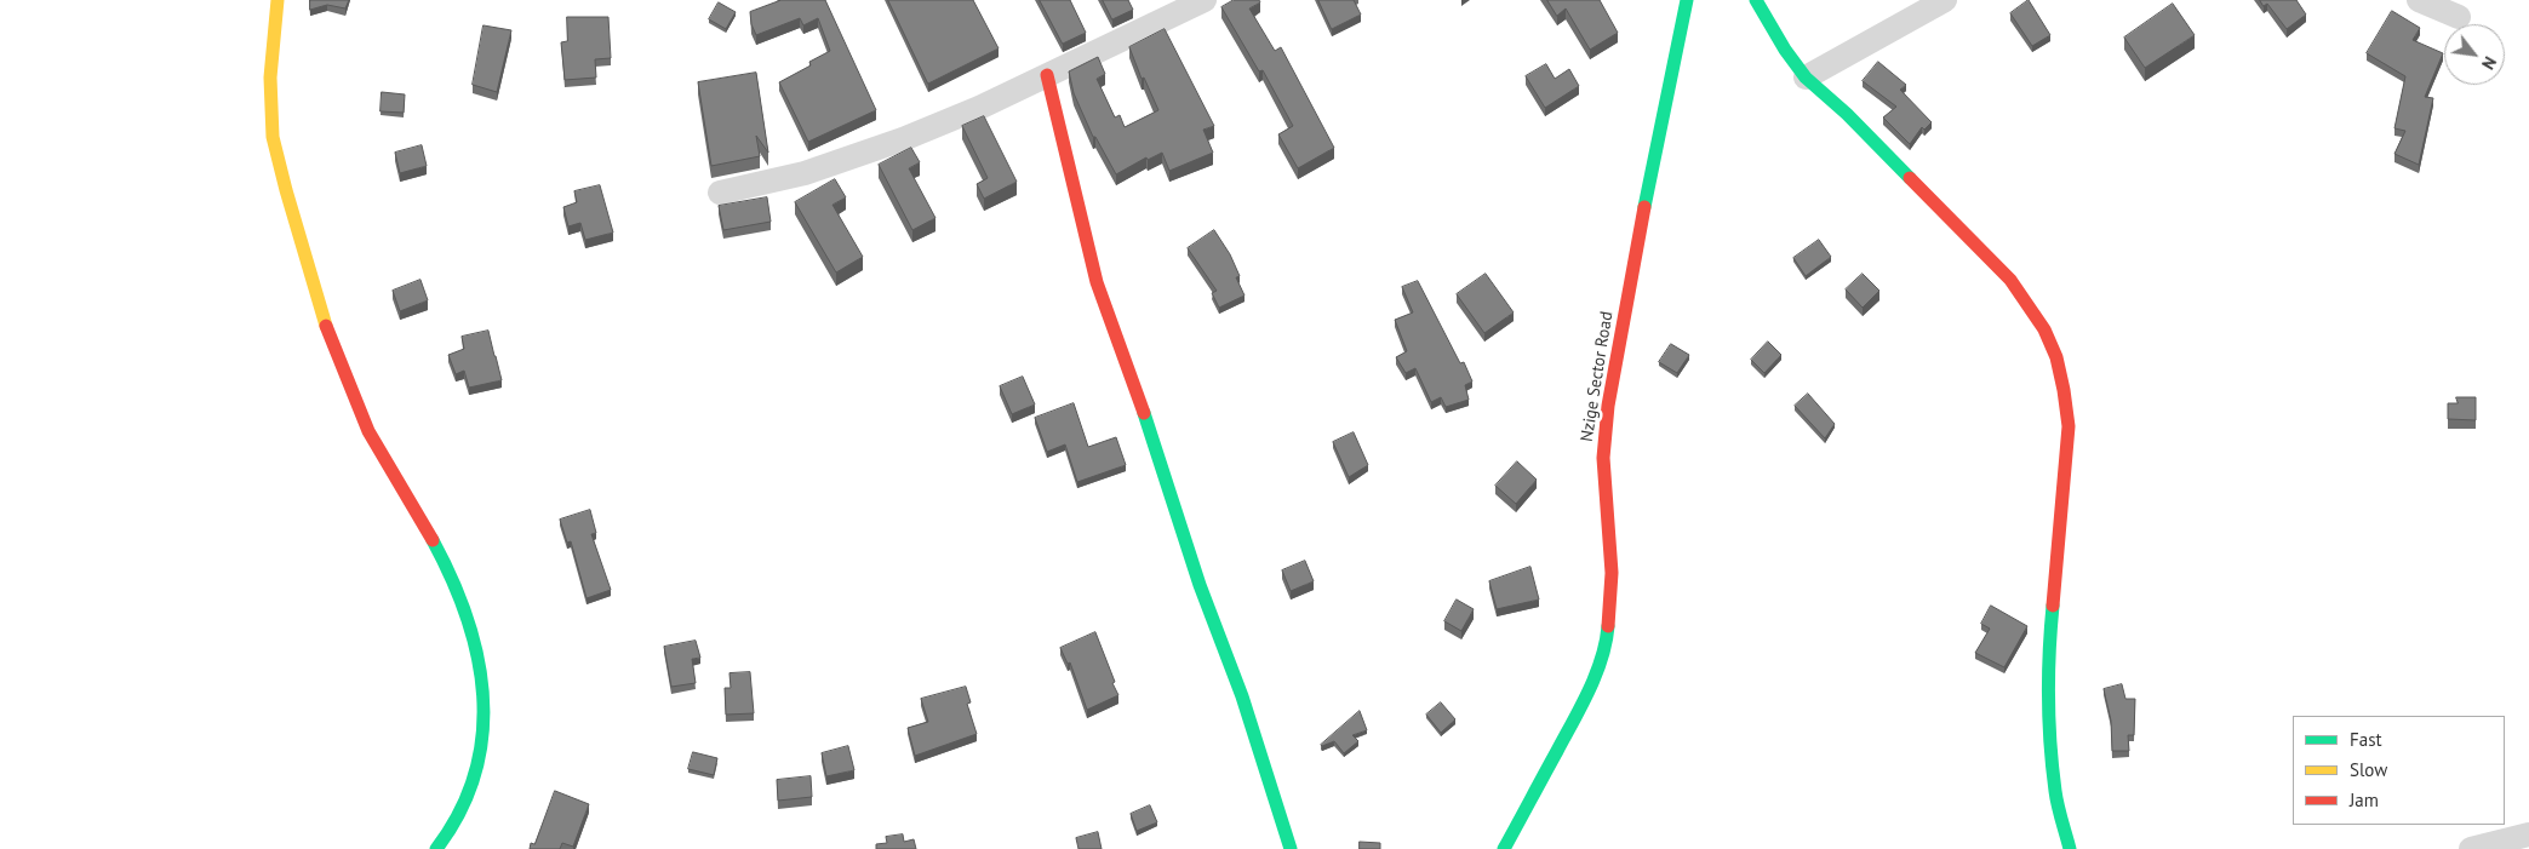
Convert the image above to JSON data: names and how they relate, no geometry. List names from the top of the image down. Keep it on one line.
{"streets":{"street":["Nzige Sector Road"]},"legend":["Fast","Slow","Jam"],"north":"bottom right"}
